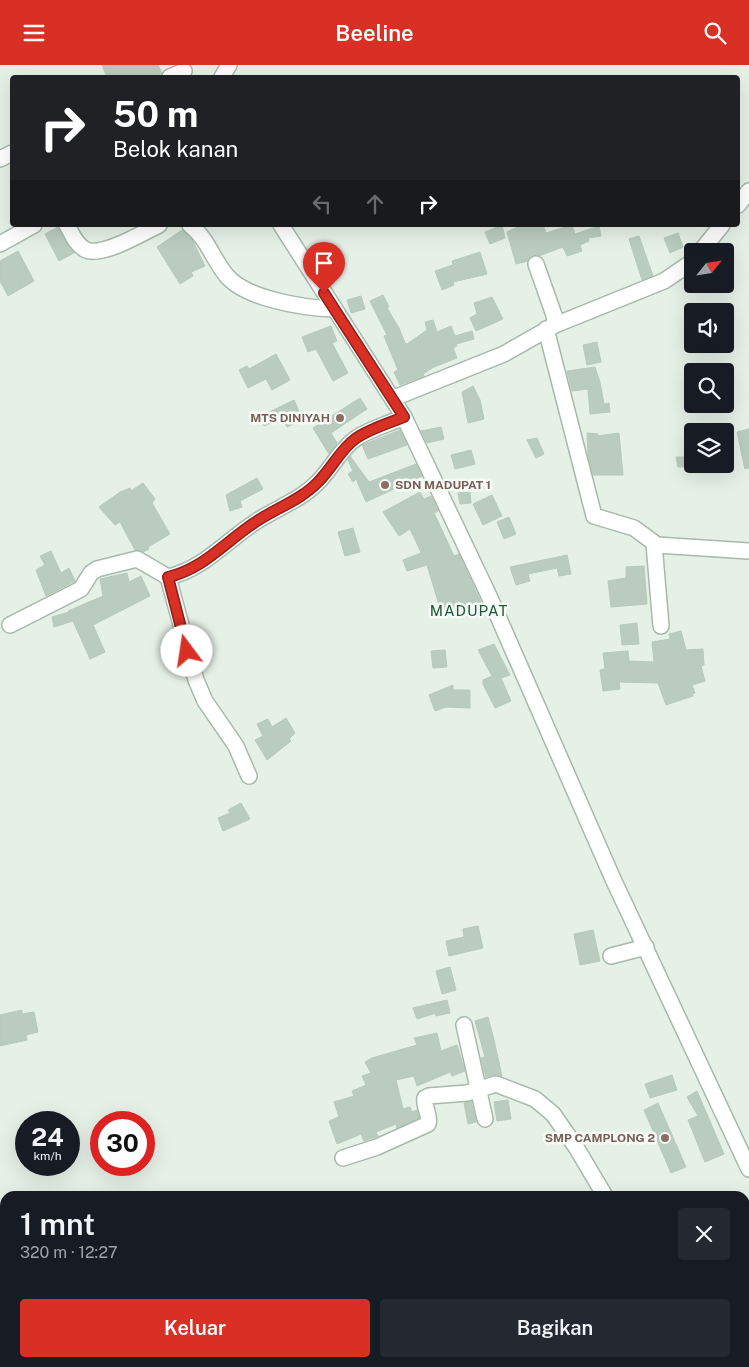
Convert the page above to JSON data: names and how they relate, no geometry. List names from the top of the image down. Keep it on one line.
{"districts":["MADUPAT"],"places":["MTS DINIYAH","SDN MADUPAT 1","SMP CAMPLONG 2"],"north":"top right","page":{"header":"Beeline","turn":["50 m","Belok kanan"],"speed":"24 km/h","limit":"30","heading":["1 mnt","320 m · 12:27"],"buttons":["Keluar","Bagikan"]}}
